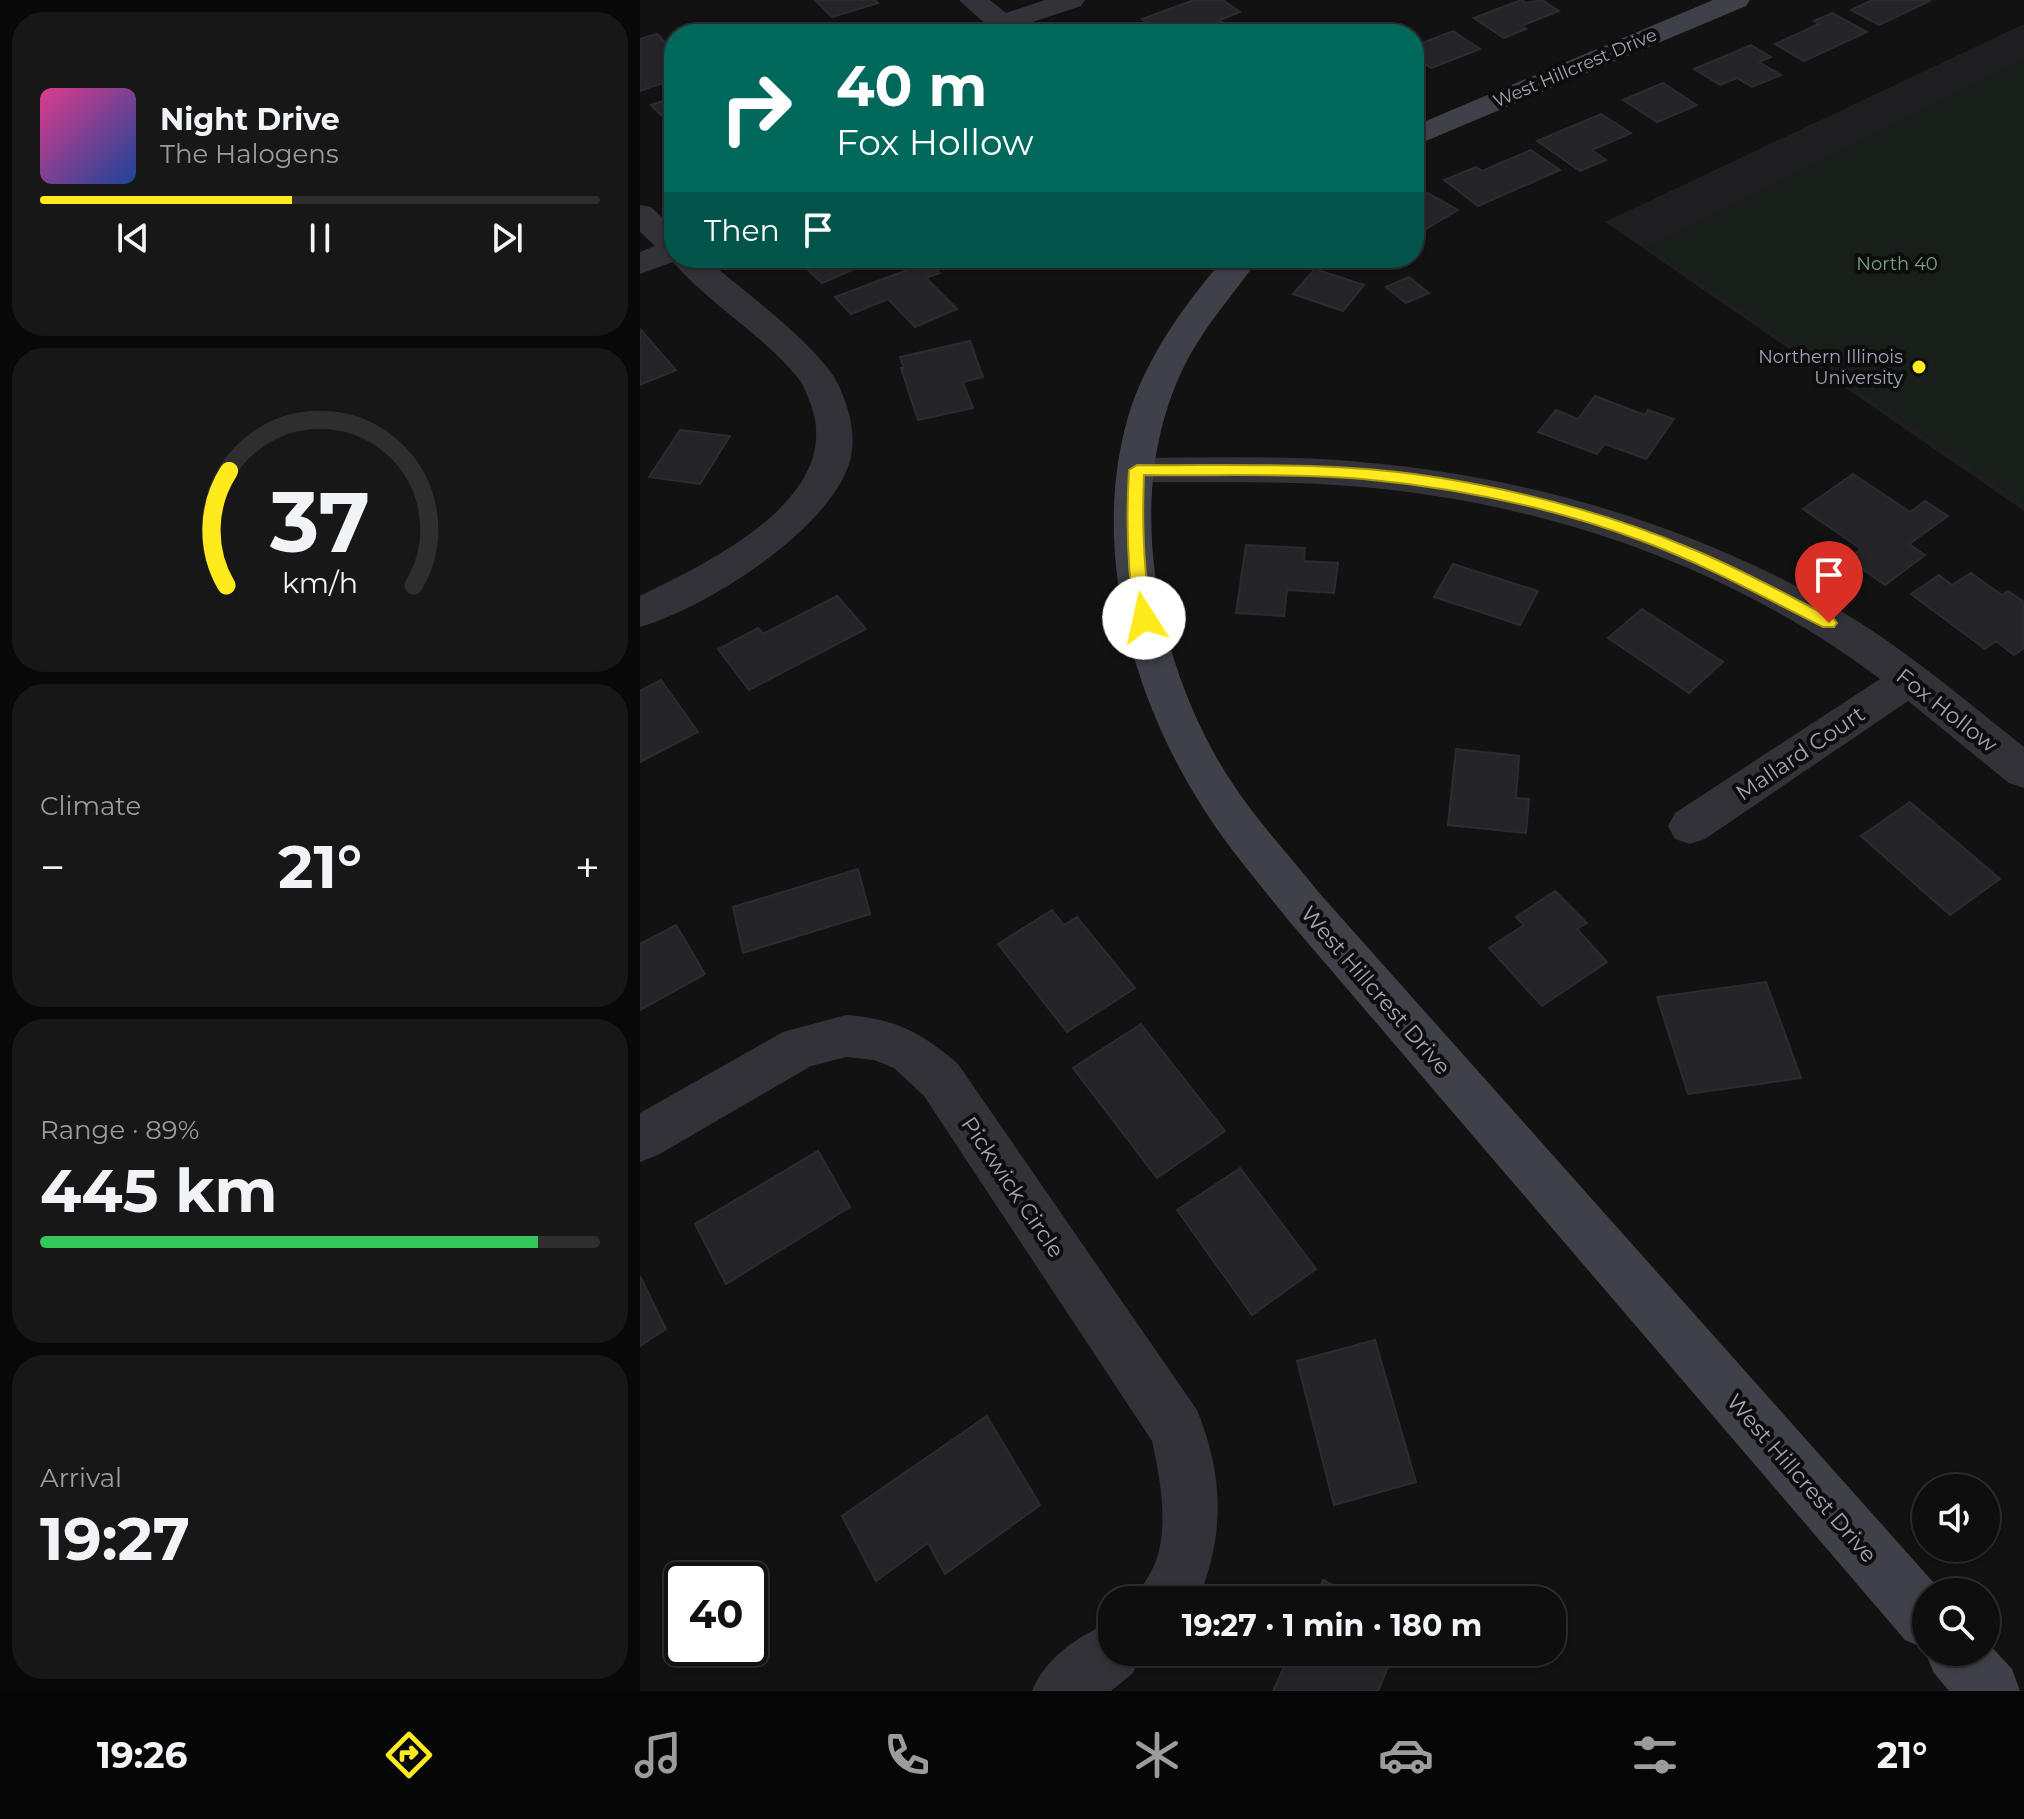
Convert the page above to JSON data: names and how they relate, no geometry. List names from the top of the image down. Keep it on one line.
{"streets":{"street":["West Hillcrest Drive","Fox Hollow","Mallard Court","Pickwick Circle"]},"crossings":[["West Hillcrest Drive","Fox Hollow"],["Fox Hollow","Mallard Court"]],"parks":["North 40"],"places":["Northern Illinois University"],"page":{"turn":["40 m","Fox Hollow"],"song":["Night Drive","The Halogens"],"then":"Then","tile":["Climate",["Range · 89%","445 km"],["Arrival","19:27"]],"heat":["−","21°","+"],"limit":"40","trip":"19:27 · 1 min · 180 m","tabs":["19:26","21°"],"gauge":["37","km/h"]}}
